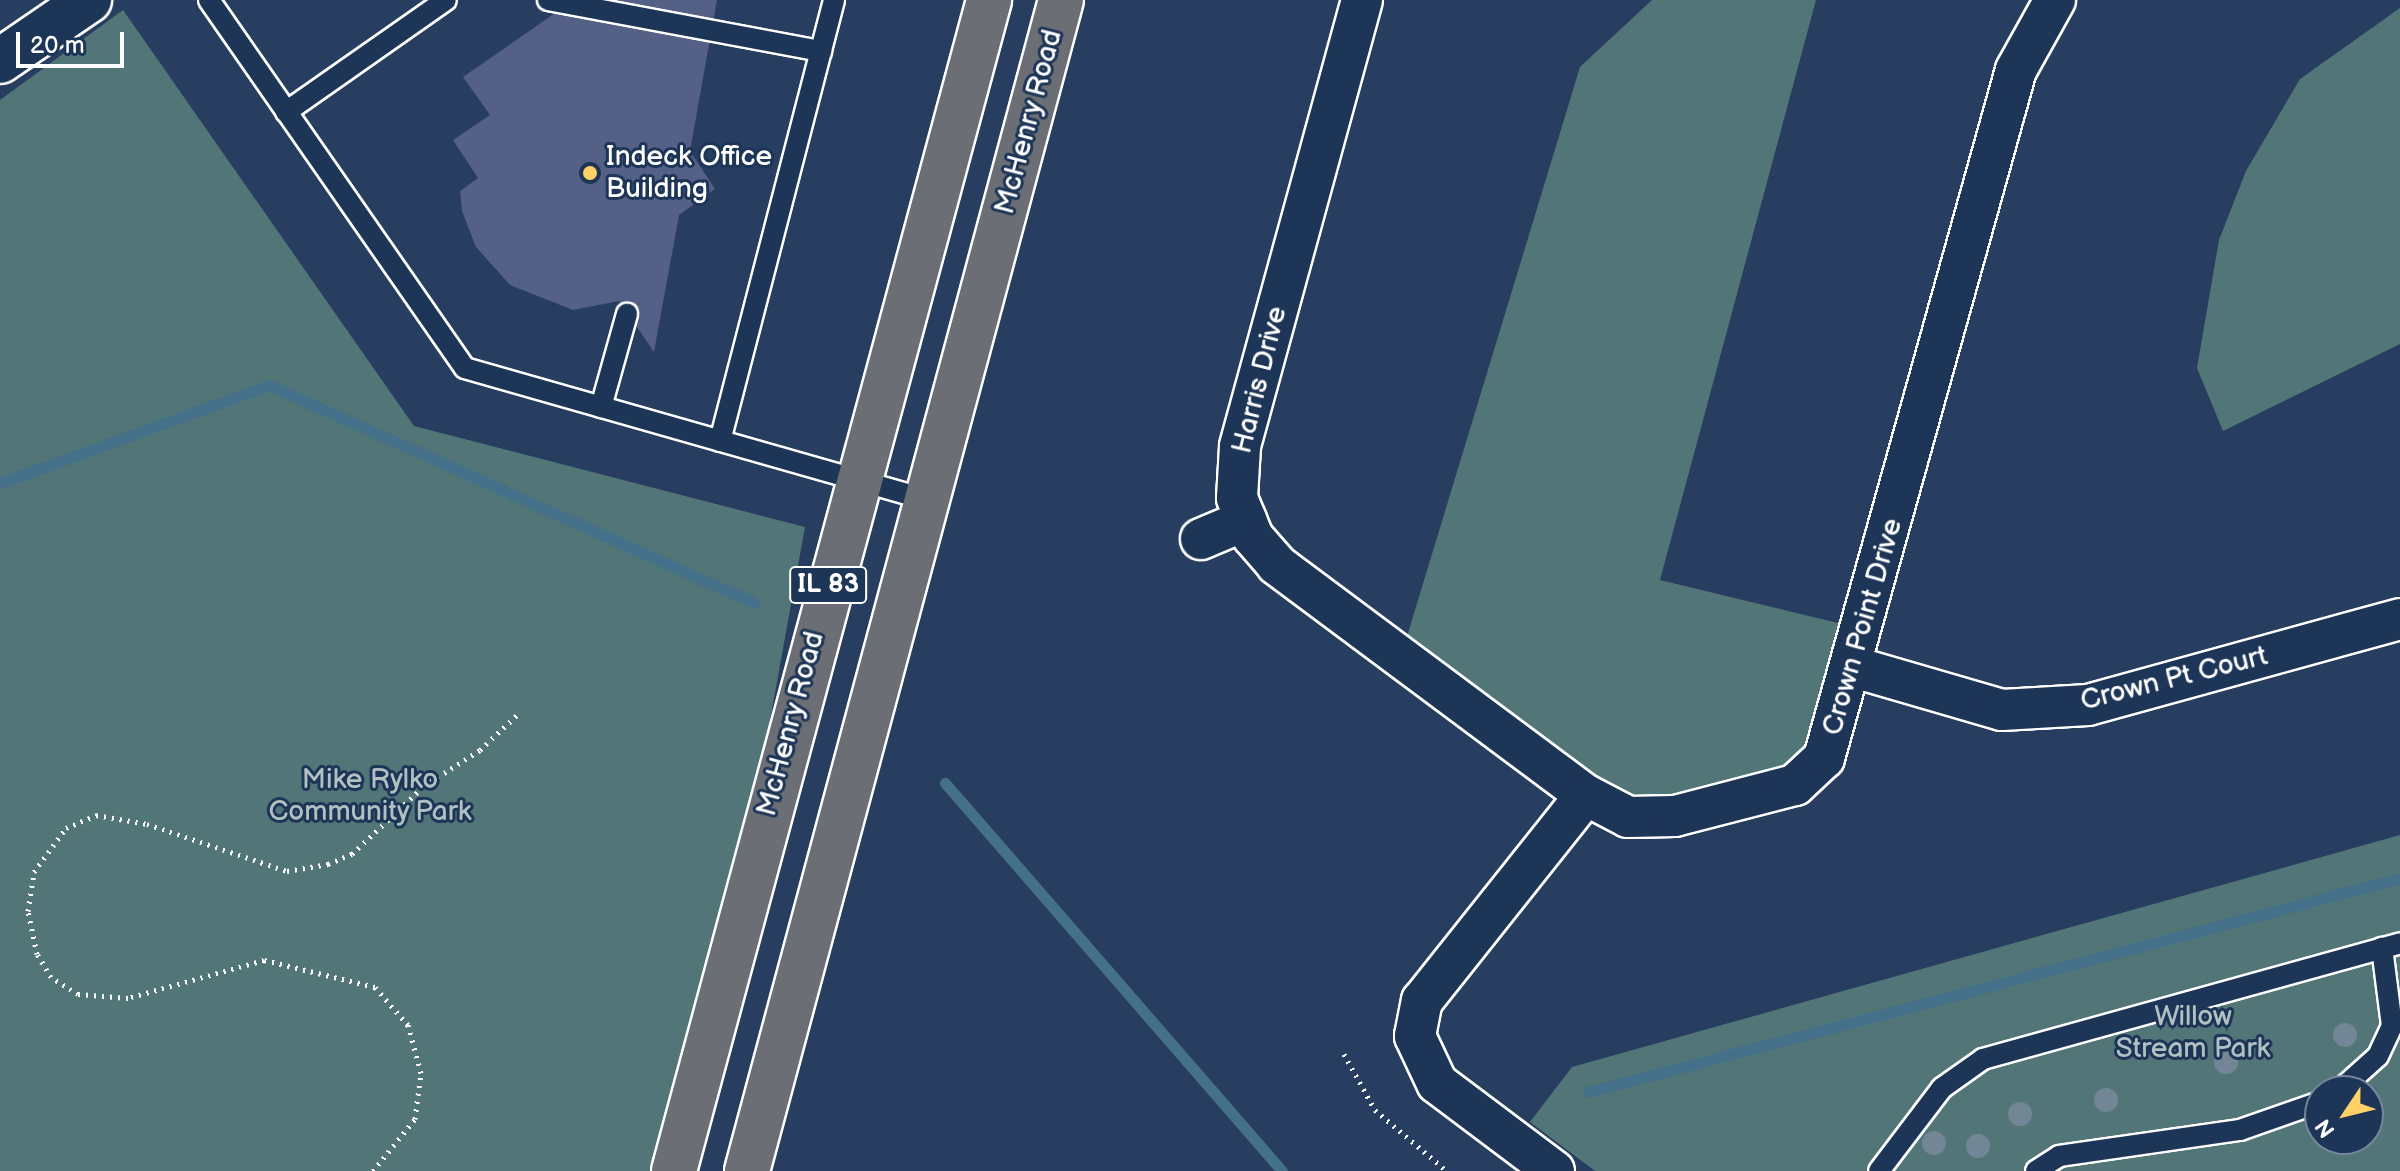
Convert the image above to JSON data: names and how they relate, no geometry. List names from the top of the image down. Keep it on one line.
{"streets":{"main road":["McHenry Road","IL 83"],"street":["Harris Drive","Crown Point Drive","Crown Pt Court"]},"crossings":[["Harris Drive","Crown Point Drive"],["Crown Point Drive","Crown Pt Court"]],"parks":["Mike Rylko Community Park","Willow Stream Park"],"places":["Indeck Office Building"],"scale_bar":"20 m","north":"bottom left"}
